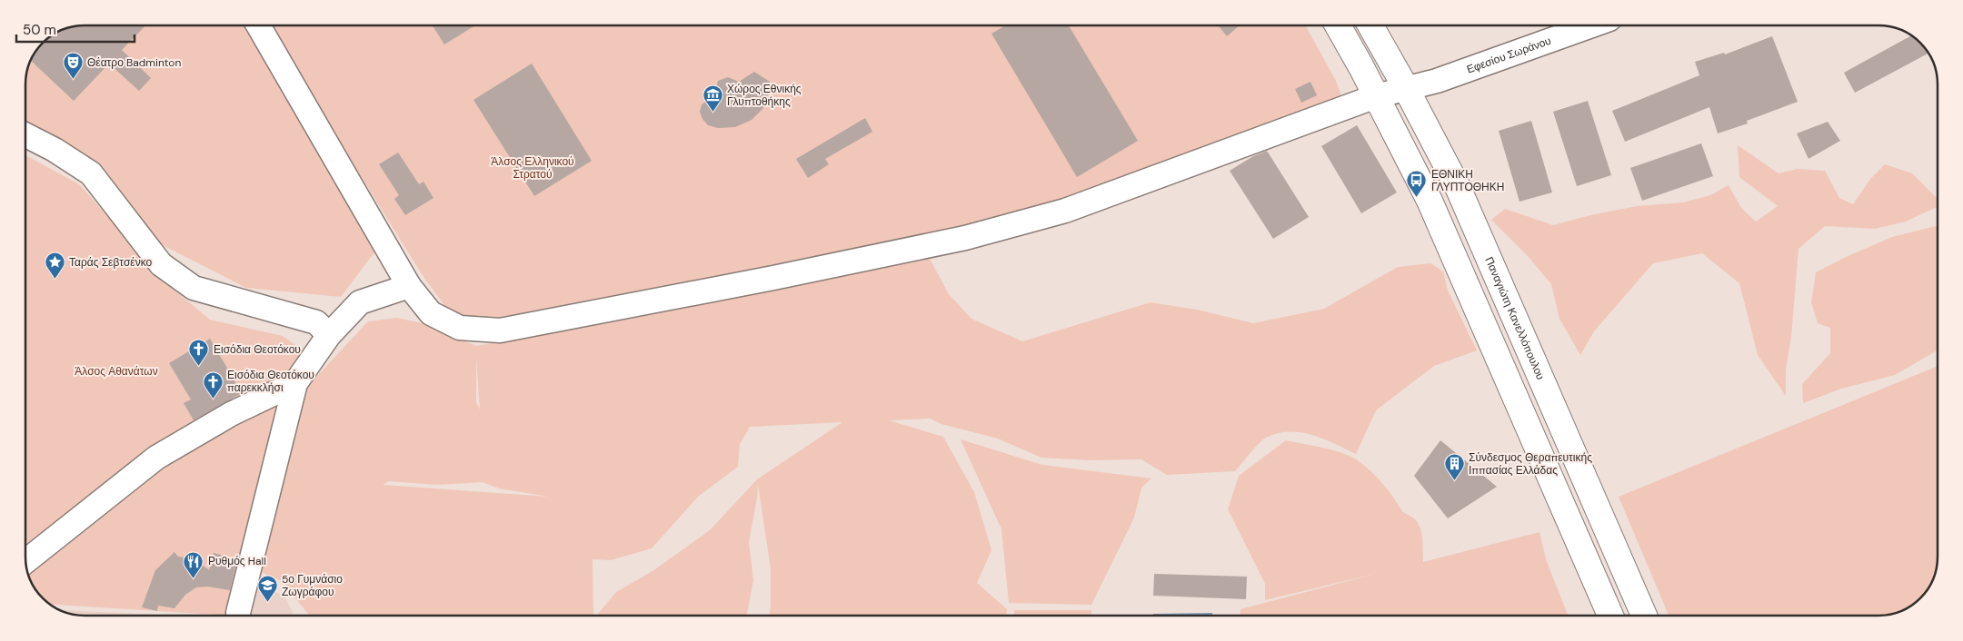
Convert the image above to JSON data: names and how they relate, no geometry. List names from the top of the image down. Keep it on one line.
{"streets":{"main road":["Παναγιώτη Κανελλόπουλου"],"street":["Εφεσίου Σωράνου"]},"crossings":[["Εφεσίου Σωράνου","Παναγιώτη Κανελλόπουλου"]],"parks":["Άλσος Ελληνικού Στρατού","Άλσος Αθανάτων"],"places":{"theatre":["Θέατρο Badminton"],"museum":["Χώρος Εθνικής Γλυπτοθήκης"],"bus stop":["ΕΘΝΙΚΗ ΓΛΥΠΤΟΘΗΚΗ"],"place":["Ταράς Σεβτσένκο"],"church":["Εισόδια Θεοτόκου","Εισόδια Θεοτόκου παρεκκλήσι"],"building":["Σύνδεσμος Θεραπευτικής Ιππασίας Ελλάδας"],"restaurant":["Ρυθμός Hall"],"school or university":["5ο Γυμνάσιο Ζωγράφου"]},"scale_bar":"50 m"}
